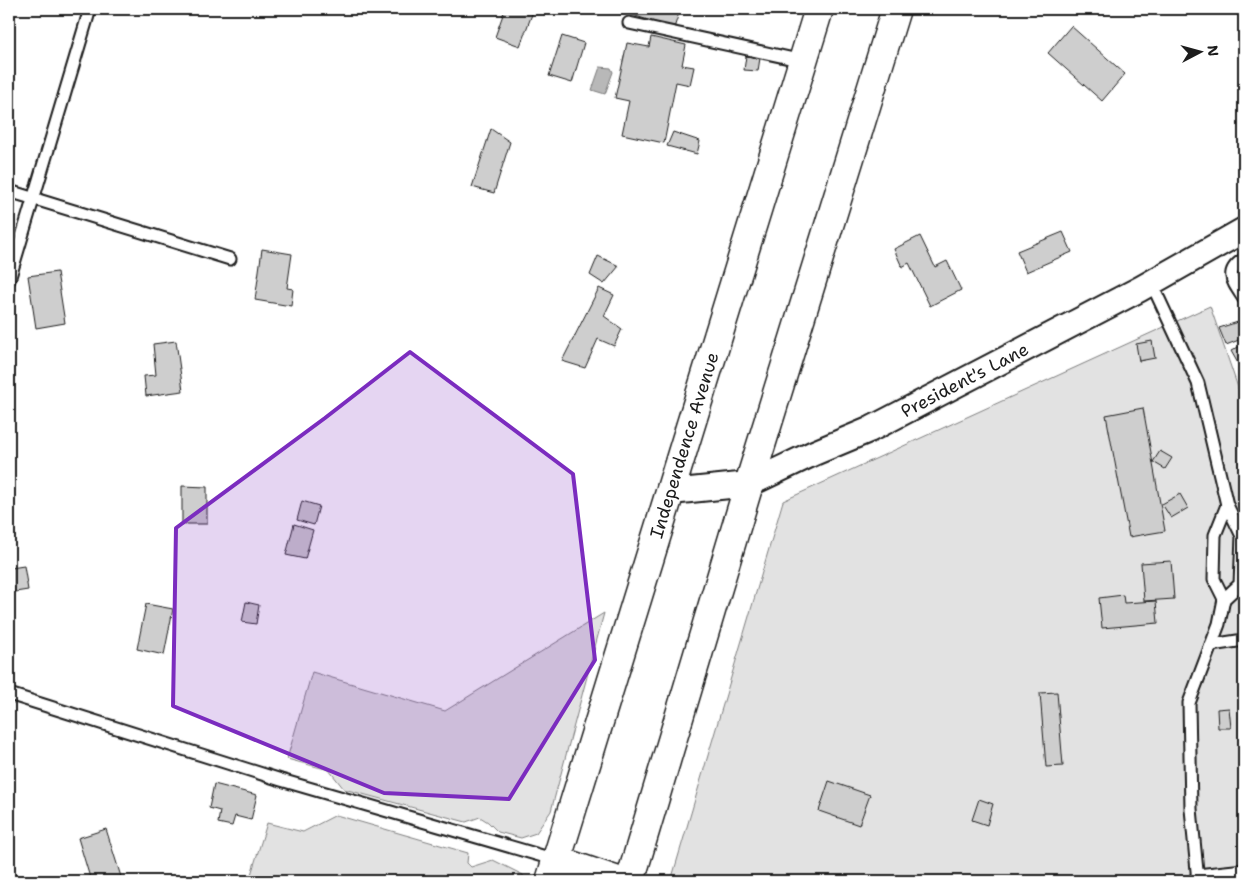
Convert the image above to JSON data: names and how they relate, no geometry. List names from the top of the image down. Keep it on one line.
{"streets":{"main road":["Independence Avenue"],"street":["President's Lane"]},"crossings":[["President's Lane","Independence Avenue"]],"north":"right"}
